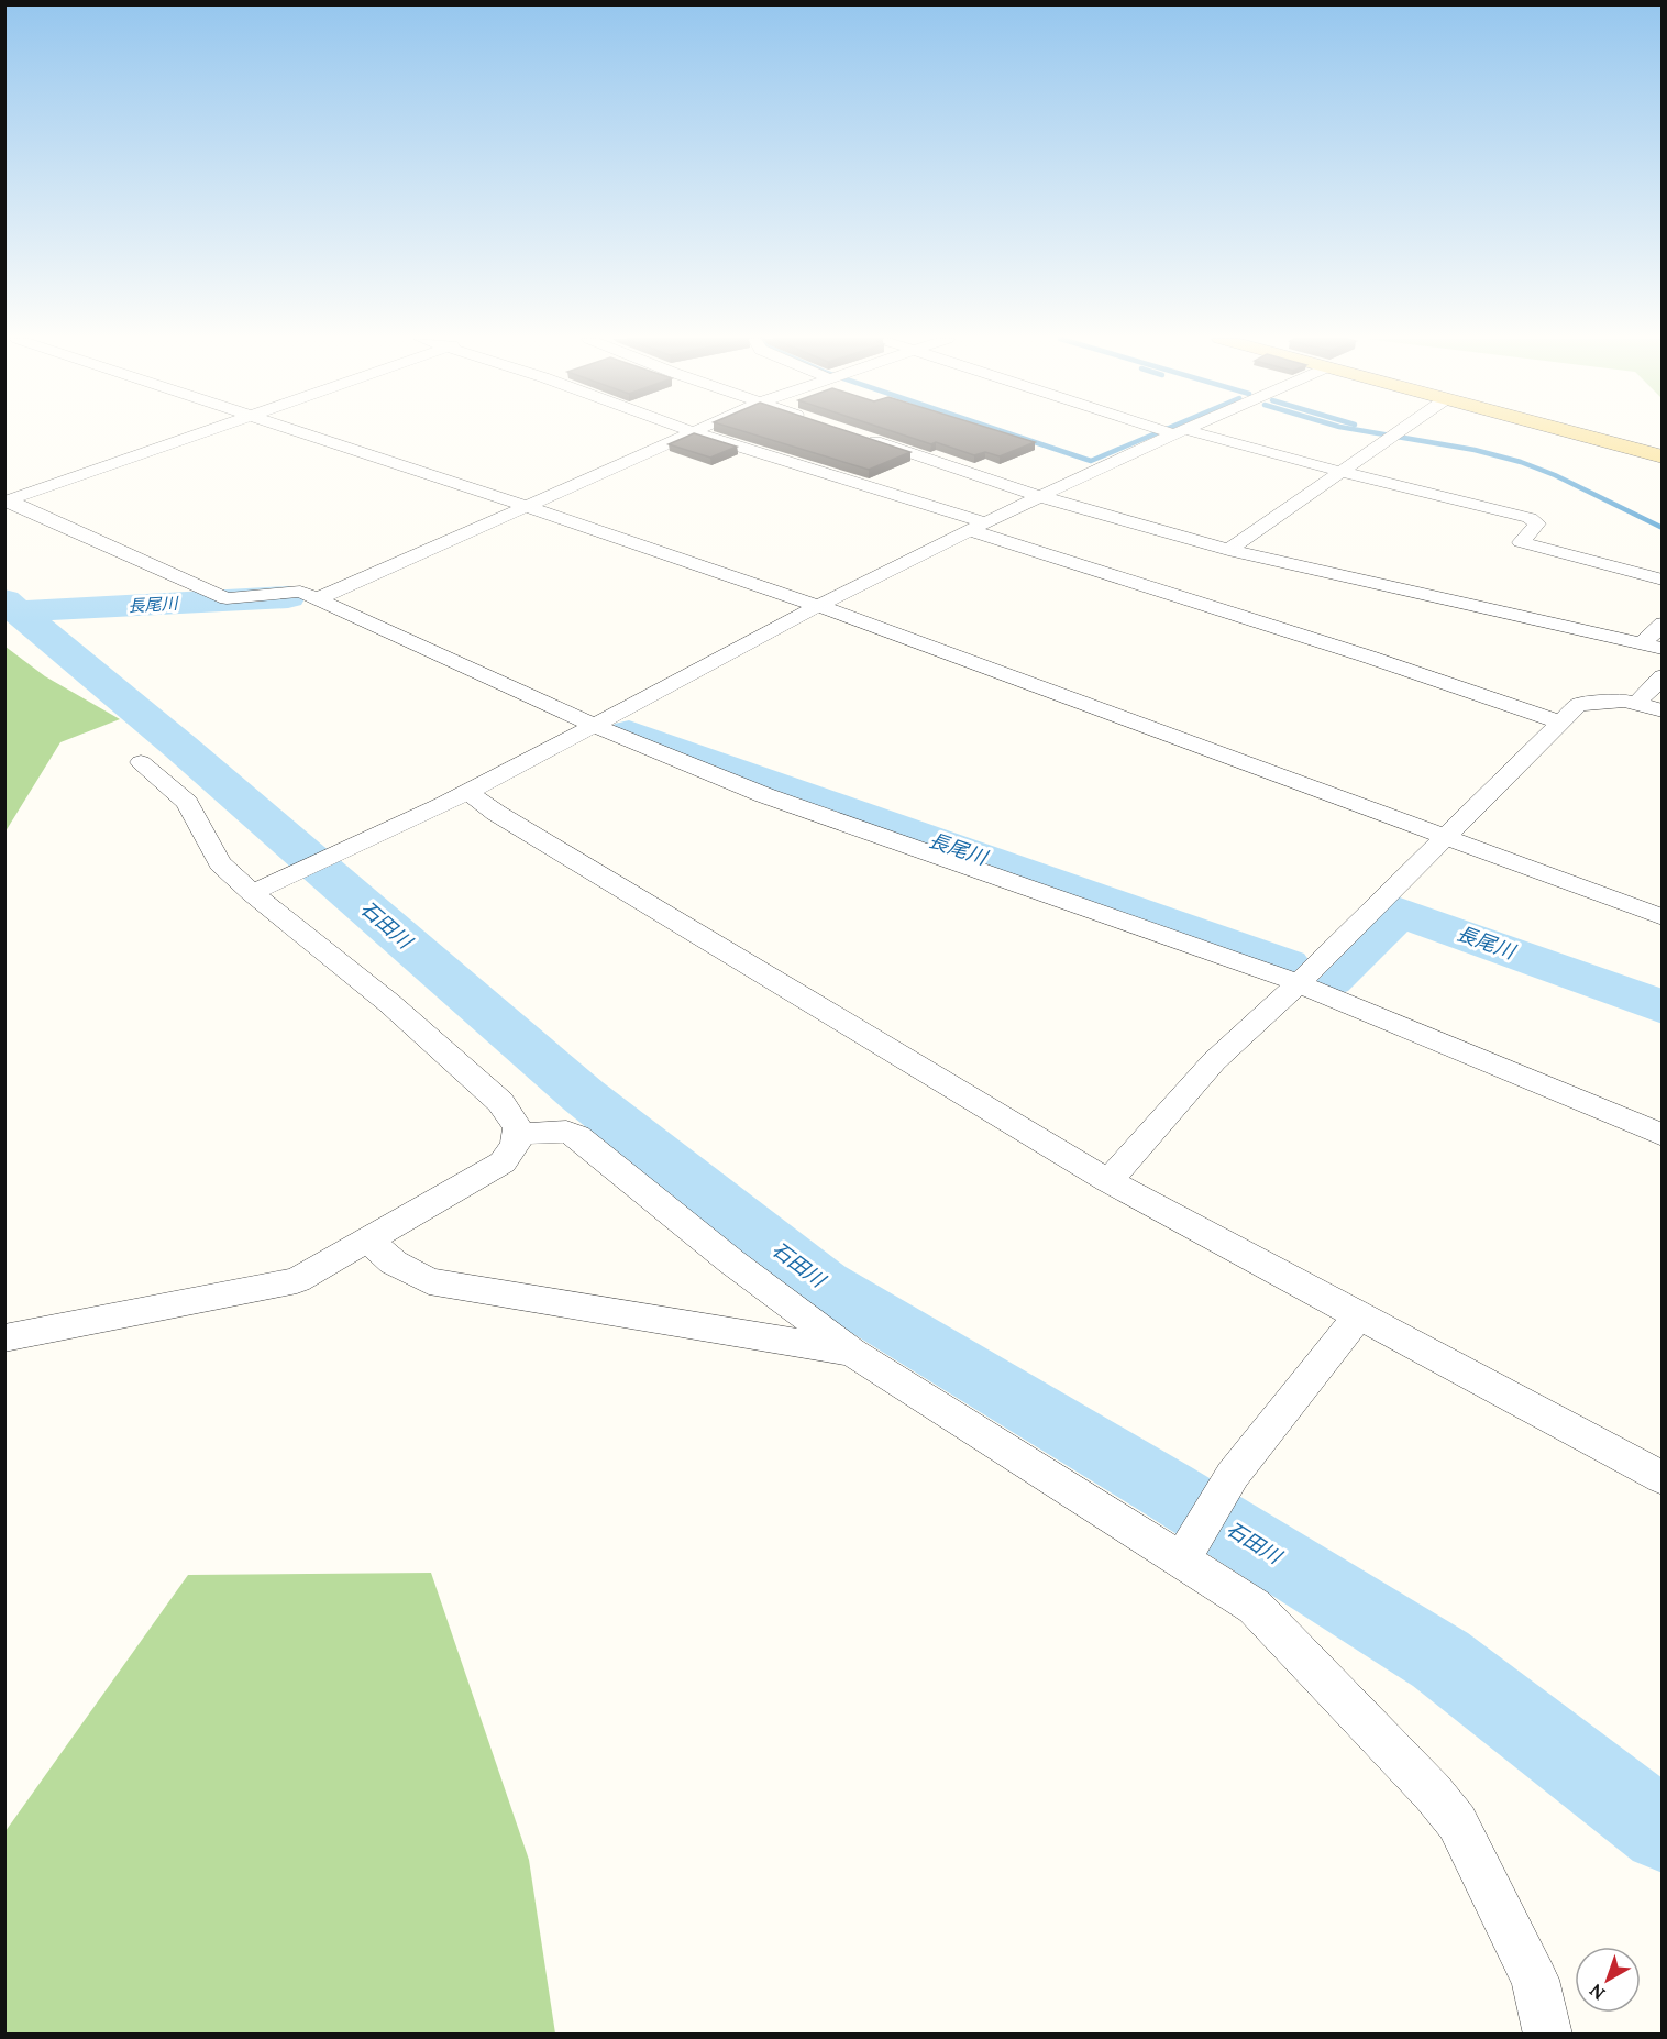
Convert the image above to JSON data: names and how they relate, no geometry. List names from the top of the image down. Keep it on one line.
{"water":["長尾川","石田川"],"north":"bottom left"}
